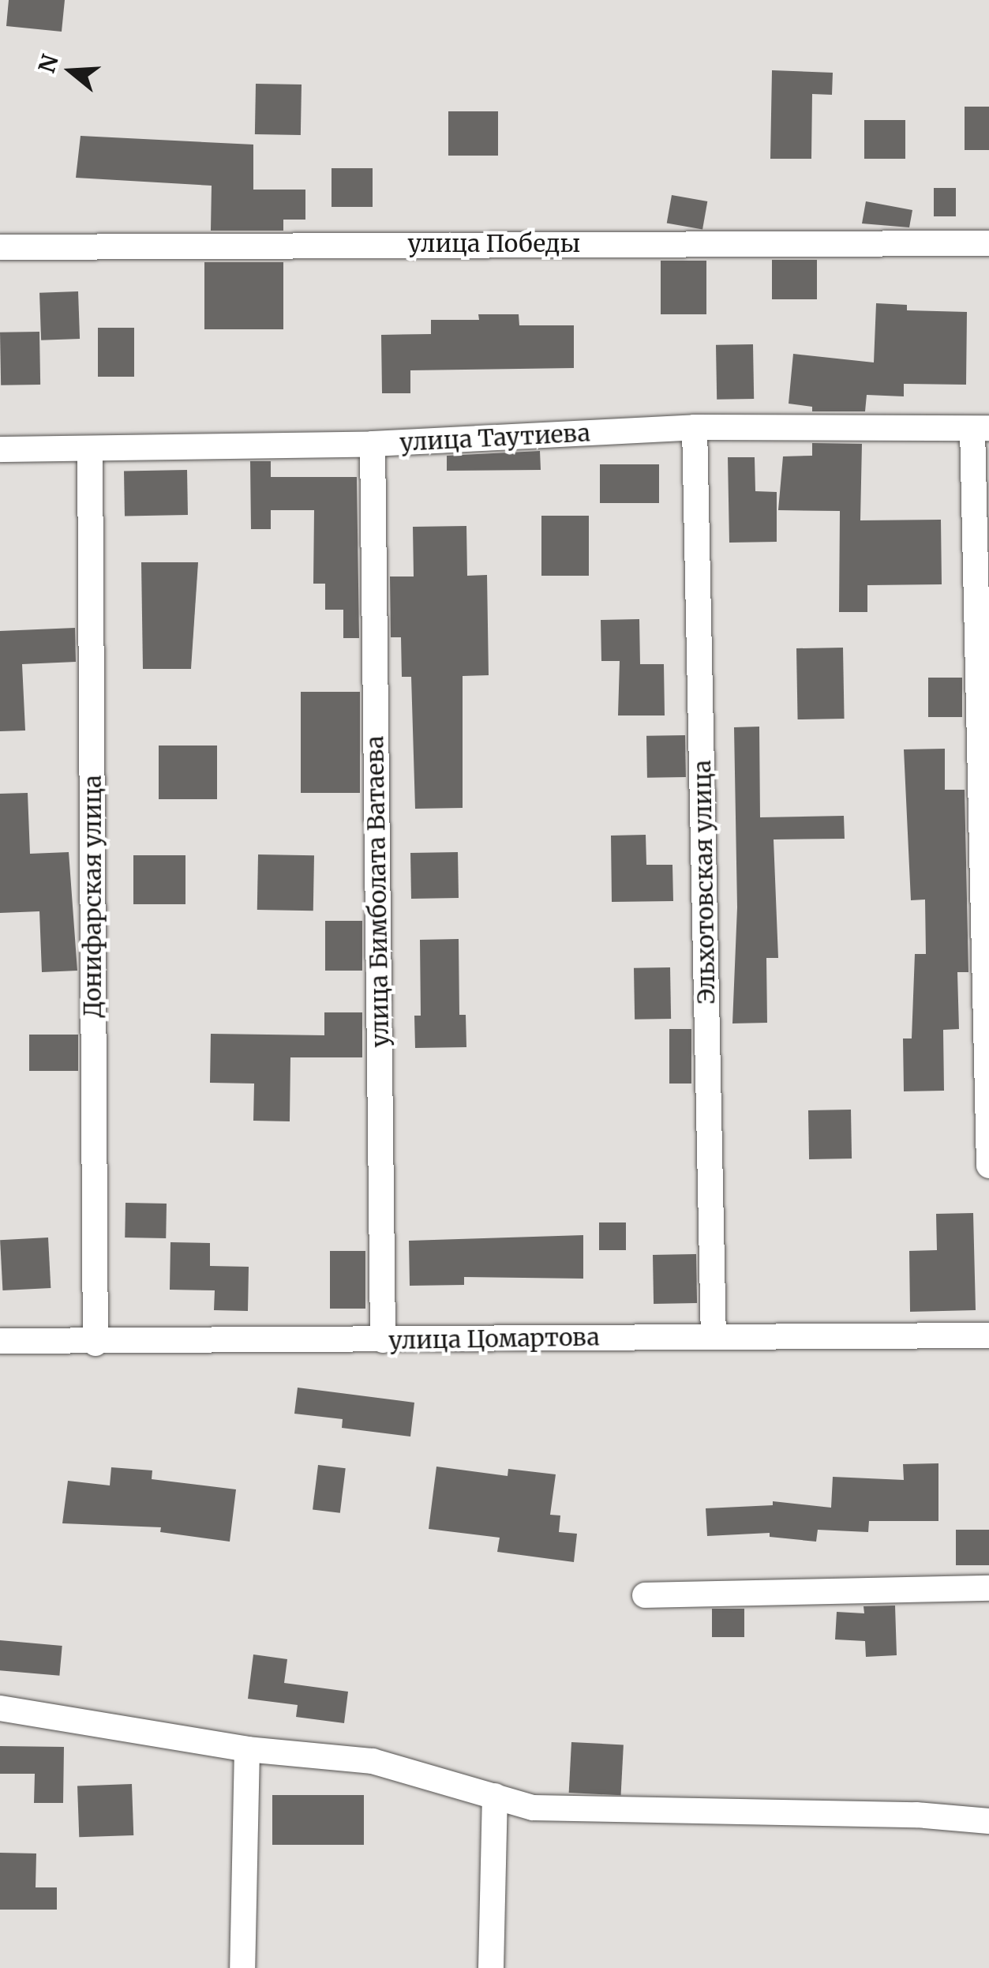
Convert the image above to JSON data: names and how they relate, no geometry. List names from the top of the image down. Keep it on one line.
{"streets":{"street":["улица Победы","улица Таутиева","Эльхотовская улица","улица Бимболата Ватаева","Донифарская улица","улица Цомартова"]},"crossings":[["улица Таутиева","Эльхотовская улица"],["улица Таутиева","улица Бимболата Ватаева"],["улица Таутиева","Донифарская улица"],["Эльхотовская улица","улица Цомартова"],["улица Бимболата Ватаева","улица Цомартова"],["Донифарская улица","улица Цомартова"]],"north":"left"}
